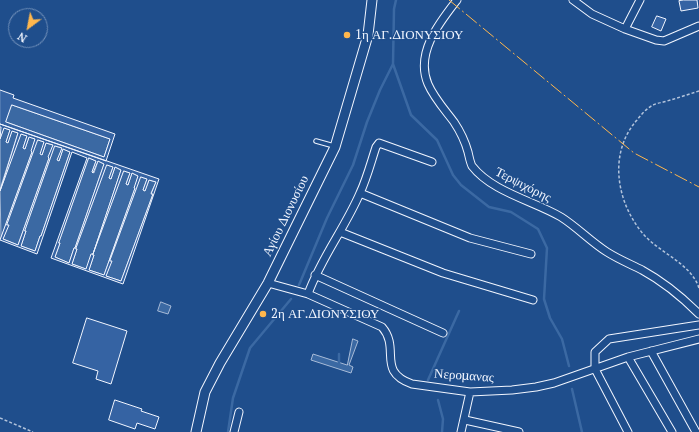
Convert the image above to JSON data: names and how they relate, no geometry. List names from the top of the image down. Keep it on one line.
{"streets":{"street":["Τερψιχόρης","Αγίου Διονυσίου","Νερομανας"]},"crossings":[["Αγίου Διονυσίου","Νερομανας"]],"places":["1η ΑΓ.ΔΙΟΝΥΣΙΟΥ","2η ΑΓ.ΔΙΟΝΥΣΙΟΥ"],"north":"bottom left"}
